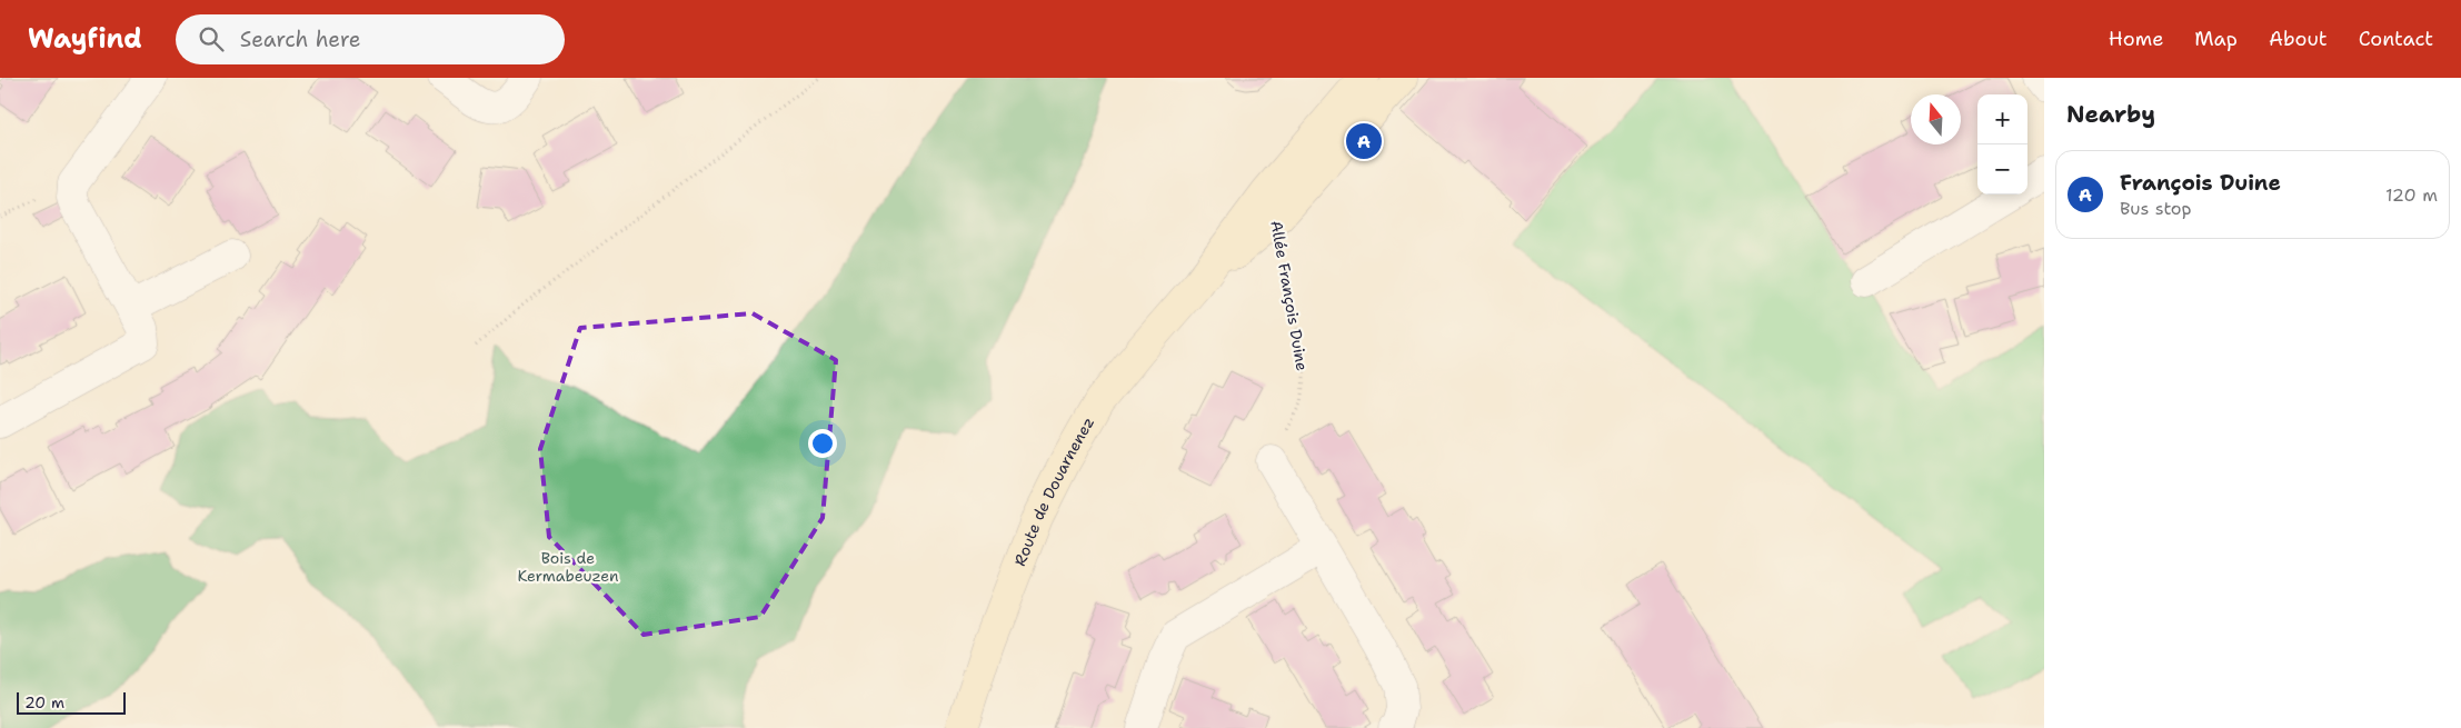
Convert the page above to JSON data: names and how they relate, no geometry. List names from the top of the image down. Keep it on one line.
{"streets":{"main road":["Route de Douarnenez"],"path":["Allée François Duine"]},"crossings":[["Allée François Duine","Route de Douarnenez"]],"parks":["Bois de Kermabeuzen"],"scale_bar":"20 m","north":"top","page":{"header":"Wayfind","search":"Search here","nav":["Home","Map","About","Contact"],"heading":"Nearby","map_buttons":["+","−"],"pins":"A","list":[{"mark":"A","name":"François Duine","note":"Bus stop","value":"120 m"}],"scale":"20 m"}}
